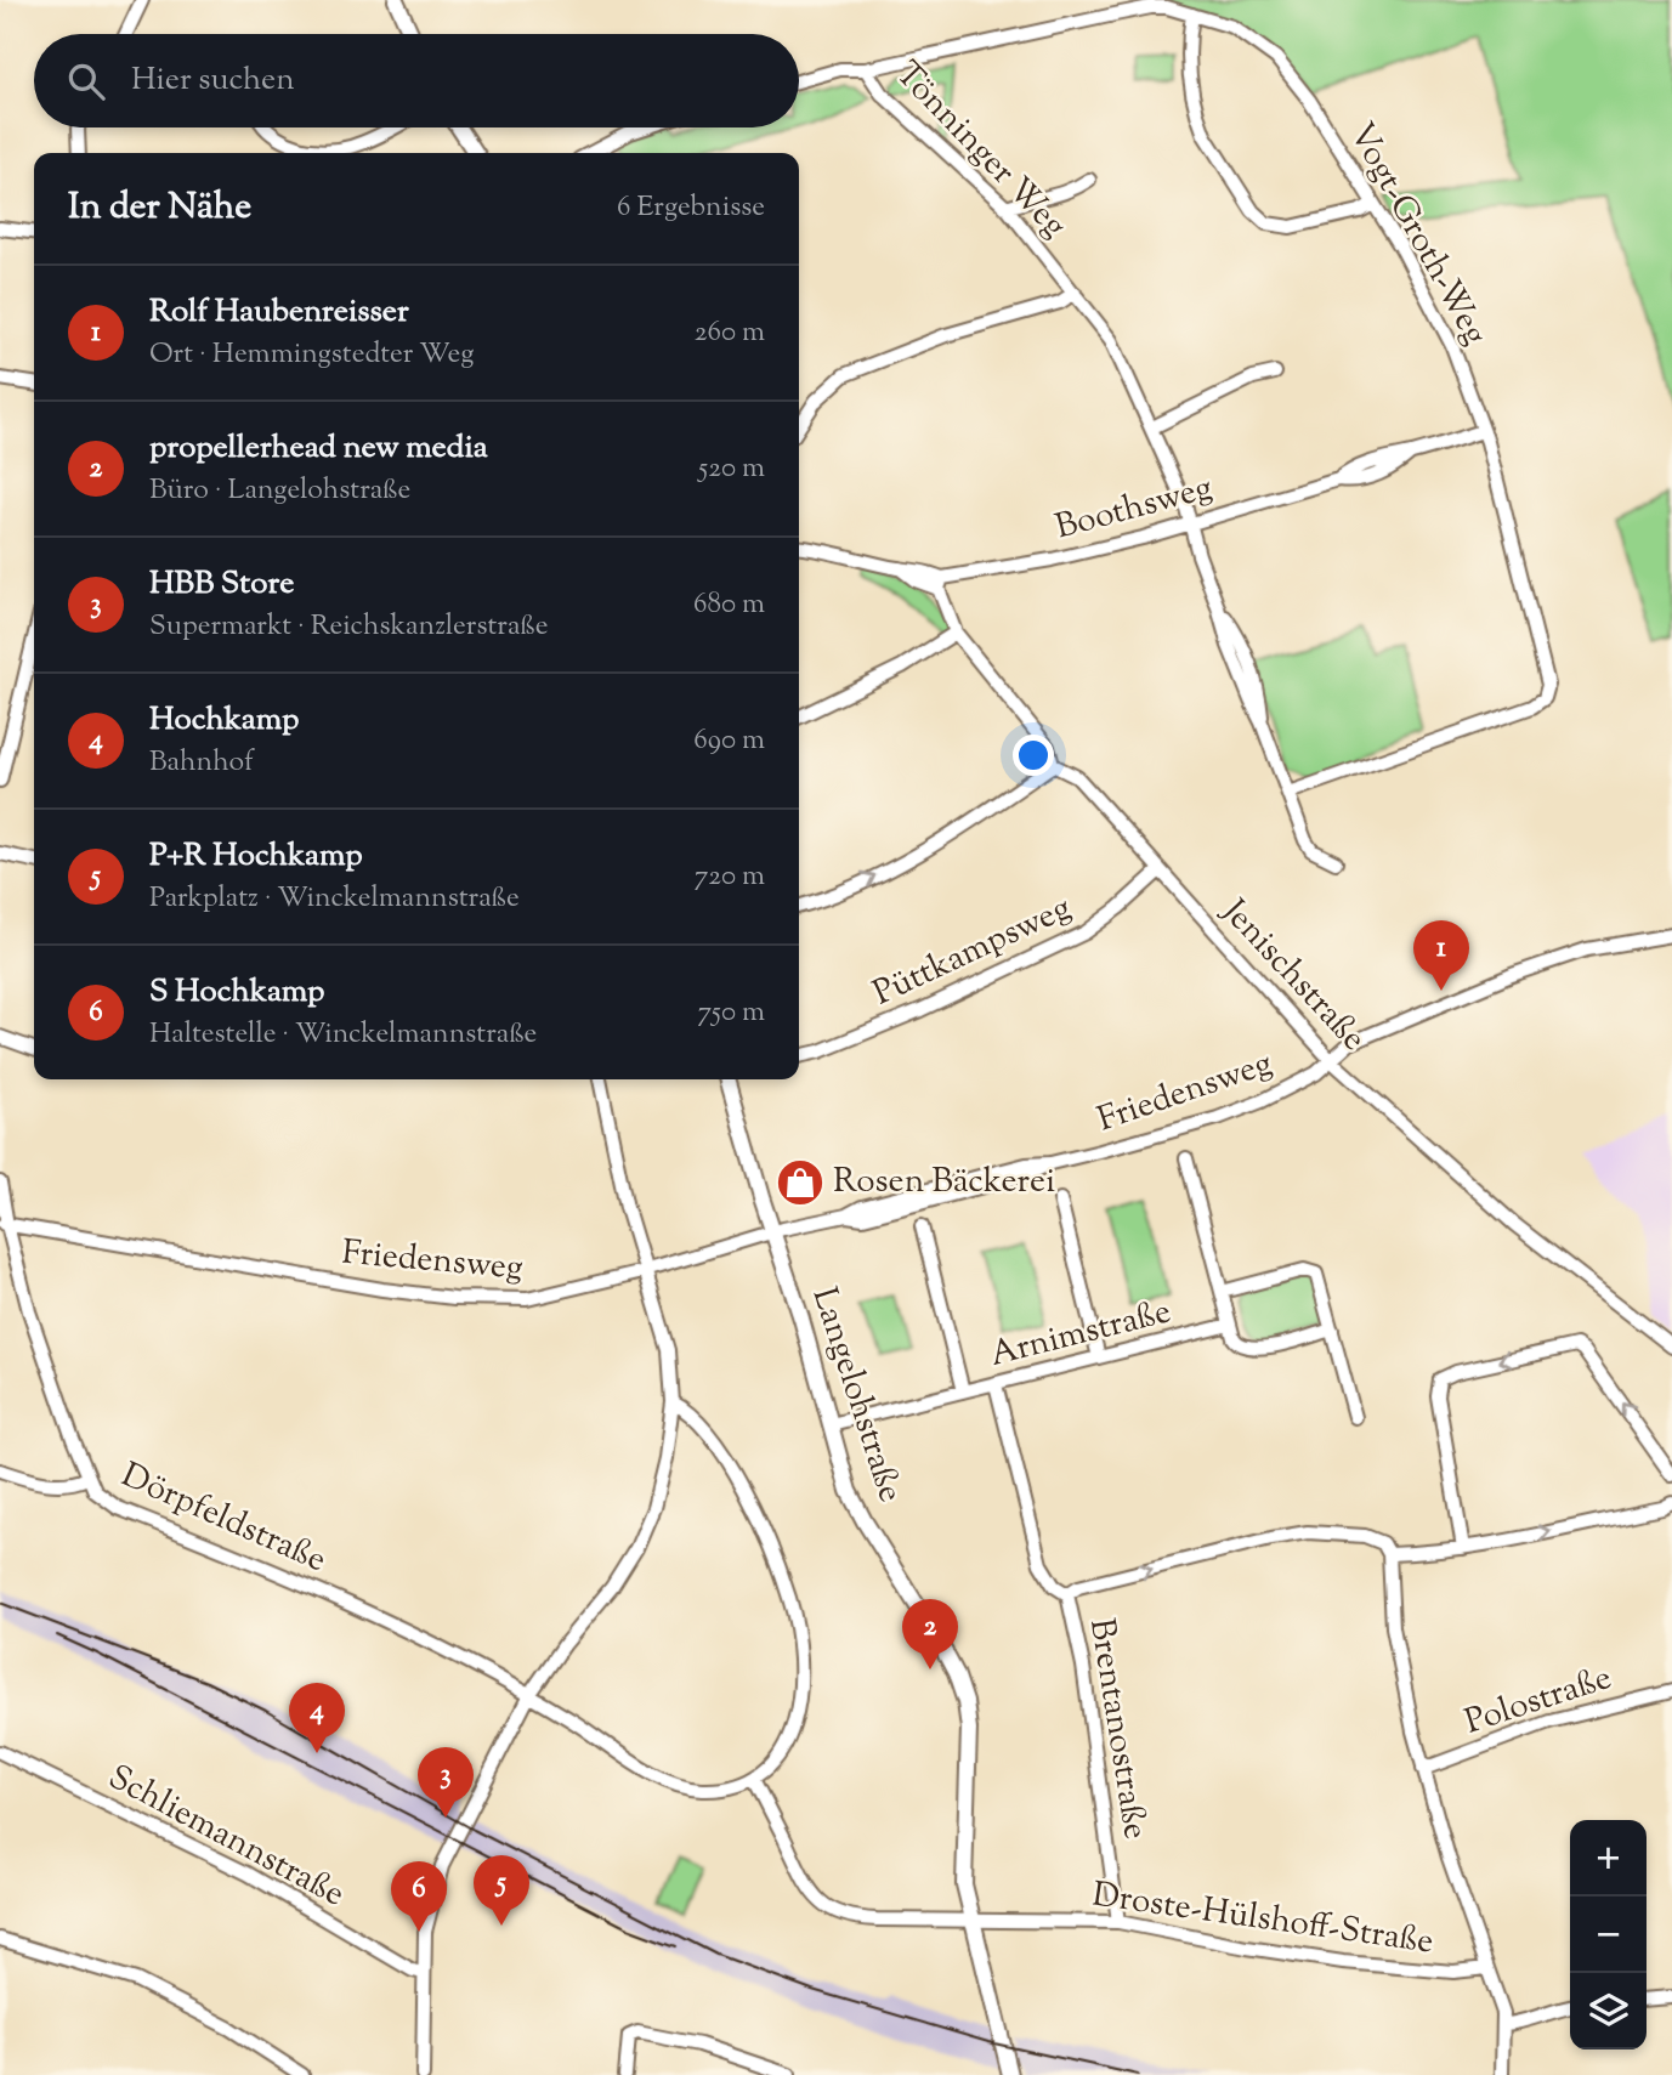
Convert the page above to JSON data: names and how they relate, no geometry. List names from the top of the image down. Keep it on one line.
{"streets":{"street":["Tönninger Weg","Vogt-Groth-Weg","Boothsweg","Püttkampsweg","Jenischstraße","Friedensweg","Arnimstraße","Langelohstraße","Dörpfeldstraße","Polostraße","Brentanostraße","Schliemannstraße","Droste-Hülshoff-Straße"]},"crossings":[["Tönninger Weg","Vogt-Groth-Weg"],["Tönninger Weg","Boothsweg"],["Vogt-Groth-Weg","Boothsweg"],["Boothsweg","Jenischstraße"],["Püttkampsweg","Jenischstraße"],["Jenischstraße","Friedensweg"],["Friedensweg","Langelohstraße"],["Friedensweg","Dörpfeldstraße"],["Arnimstraße","Langelohstraße"],["Langelohstraße","Droste-Hülshoff-Straße"],["Dörpfeldstraße","Droste-Hülshoff-Straße"],["Brentanostraße","Droste-Hülshoff-Straße"]],"places":{"shop":["Rosen Bäckerei"]},"page":{"search":"Hier suchen","heading":["In der Nähe","6 Ergebnisse"],"list":[{"mark":"1","name":"Rolf Haubenreisser","note":"Ort · Hemmingstedter Weg","value":"260 m"},{"mark":"2","name":"propellerhead new media","note":"Büro · Langelohstraße","value":"520 m"},{"mark":"3","name":"HBB Store","note":"Supermarkt · Reichskanzlerstraße","value":"680 m"},{"mark":"4","name":"Hochkamp","note":"Bahnhof","value":"690 m"},{"mark":"5","name":"P+R Hochkamp","note":"Parkplatz · Winckelmannstraße","value":"720 m"},{"mark":"6","name":"S Hochkamp","note":"Haltestelle · Winckelmannstraße","value":"750 m"}],"pins":["1","2","4","3","5","6"],"map_buttons":["+","−"]}}
